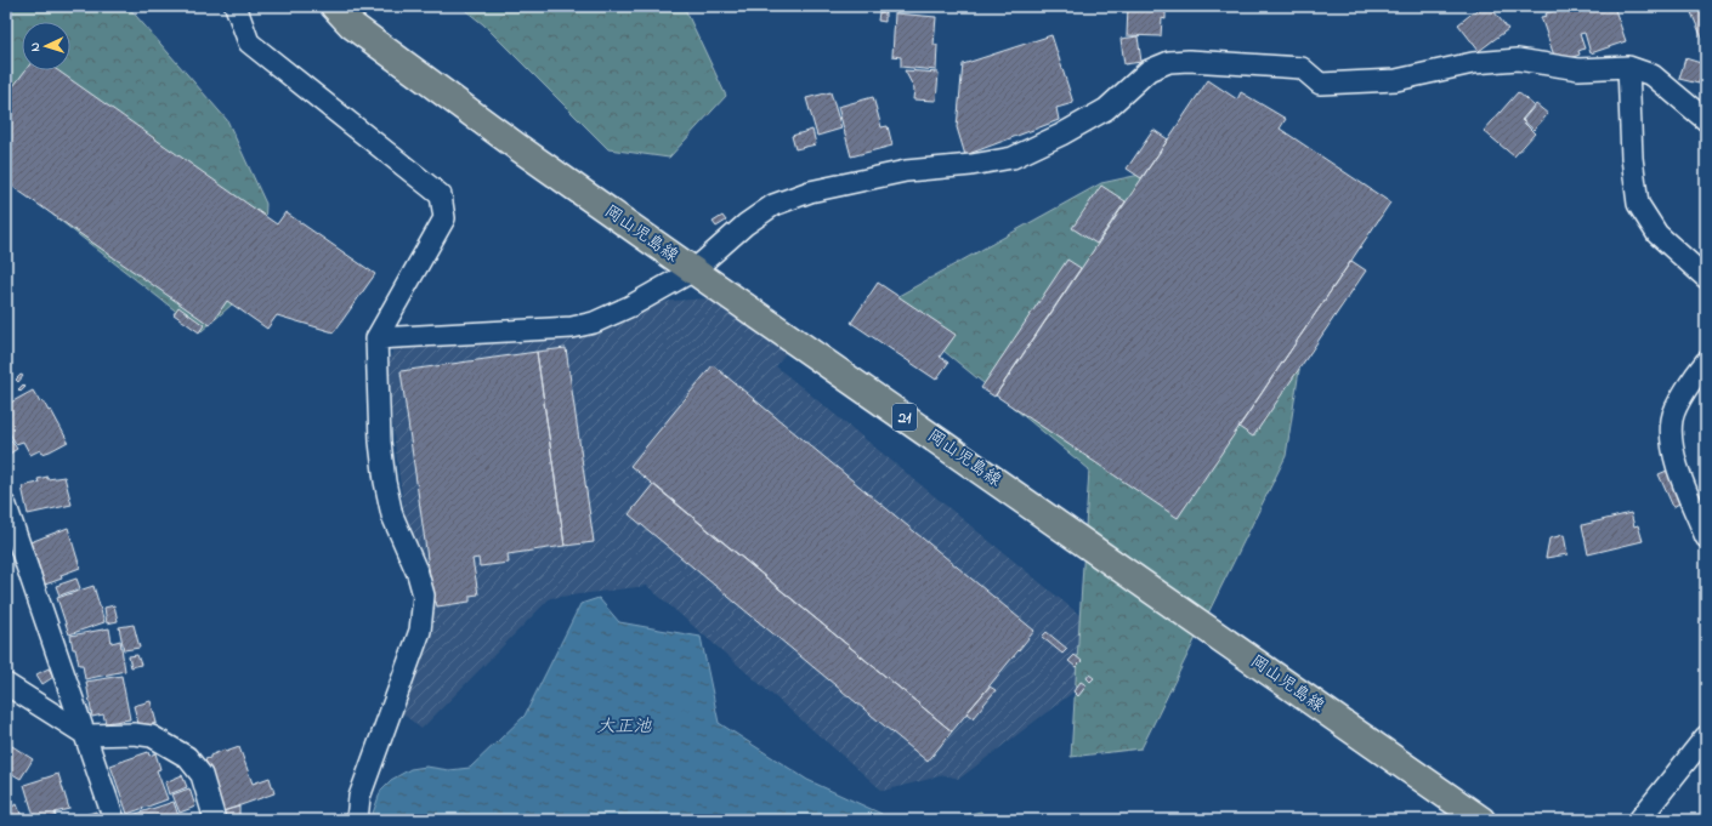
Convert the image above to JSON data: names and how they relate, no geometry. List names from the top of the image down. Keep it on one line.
{"streets":{"main road":["岡山児島線","21"]},"water":["大正池"],"north":"left"}
